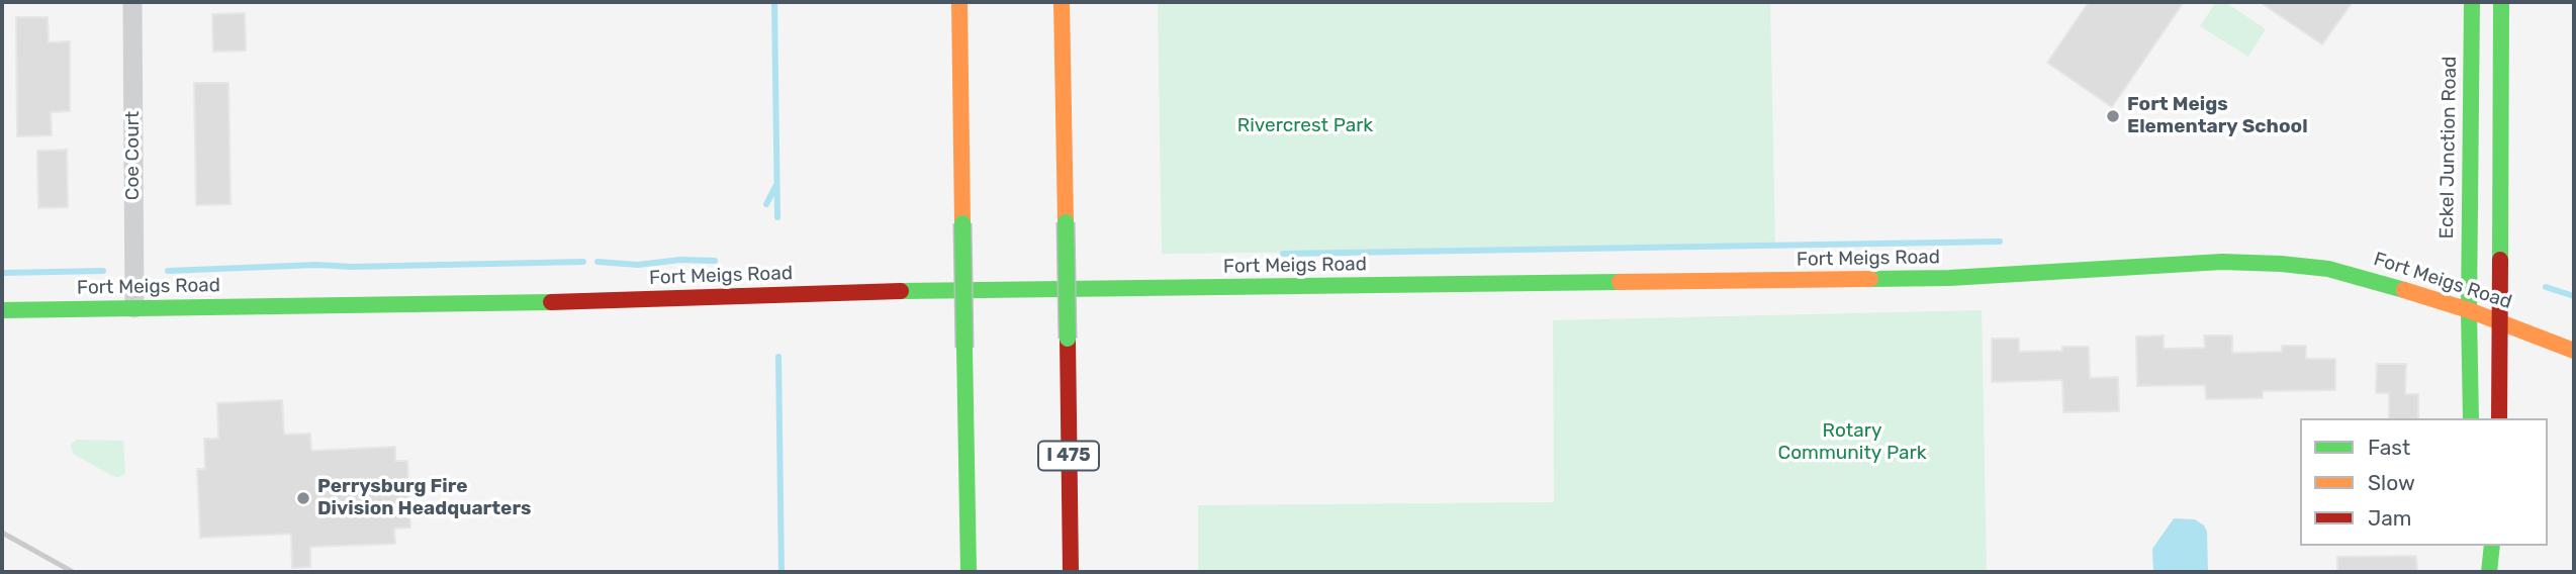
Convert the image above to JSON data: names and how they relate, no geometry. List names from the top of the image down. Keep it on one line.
{"streets":{"main road":["Eckel Junction Road","Fort Meigs Road","I 475"],"street":["Coe Court"]},"crossings":[["Eckel Junction Road","Fort Meigs Road"],["Coe Court","Fort Meigs Road"]],"parks":["Rivercrest Park","Rotary Community Park"],"places":["Fort Meigs Elementary School","Perrysburg Fire Division Headquarters"],"legend":["Fast","Slow","Jam"]}
